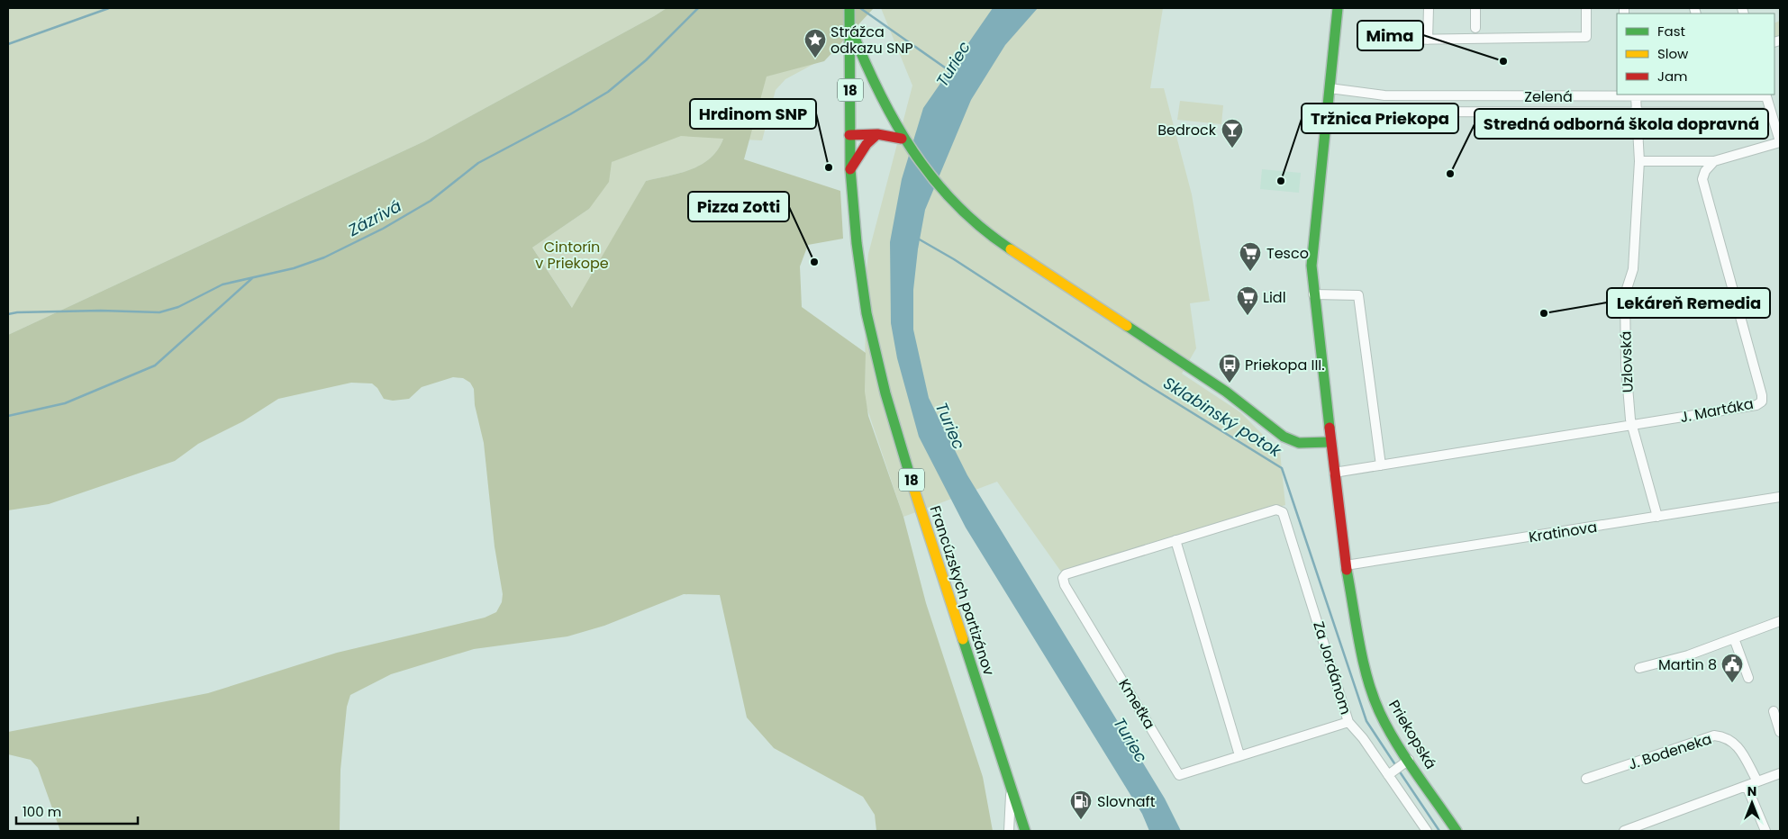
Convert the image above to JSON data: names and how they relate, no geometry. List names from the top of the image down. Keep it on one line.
{"streets":{"street":["18","Zelená","Uzlovská","J. Martáka","Kratinova","Francúzskych partizánov","Za Jordánom","Kmeťka","Priekopská","J. Bodeneka"]},"crossings":[["Zelená","Uzlovská"],["Zelená","Priekopská"],["Uzlovská","J. Martáka"],["Uzlovská","Kratinova"],["J. Martáka","Priekopská"],["Kratinova","Priekopská"],["Za Jordánom","Kmeťka"]],"water":["Turiec","Zázrivá","Sklabinský potok"],"parks":["Cintorín v Priekope"],"places":{"place":["Strážca odkazu SNP"],"other":["Mima","Hrdinom SNP","Stredná odborná škola dopravná","Tržnica Priekopa","Pizza Zotti","Lekáreň Remedia"],"bar":["Bedrock"],"supermarket":["Tesco","Lidl"],"bus stop":["Priekopa III."],"public building":["Martin 8"],"fuel station":["Slovnaft"]},"legend":["Fast","Slow","Jam"],"scale_bar":"100 m","north":"top"}
